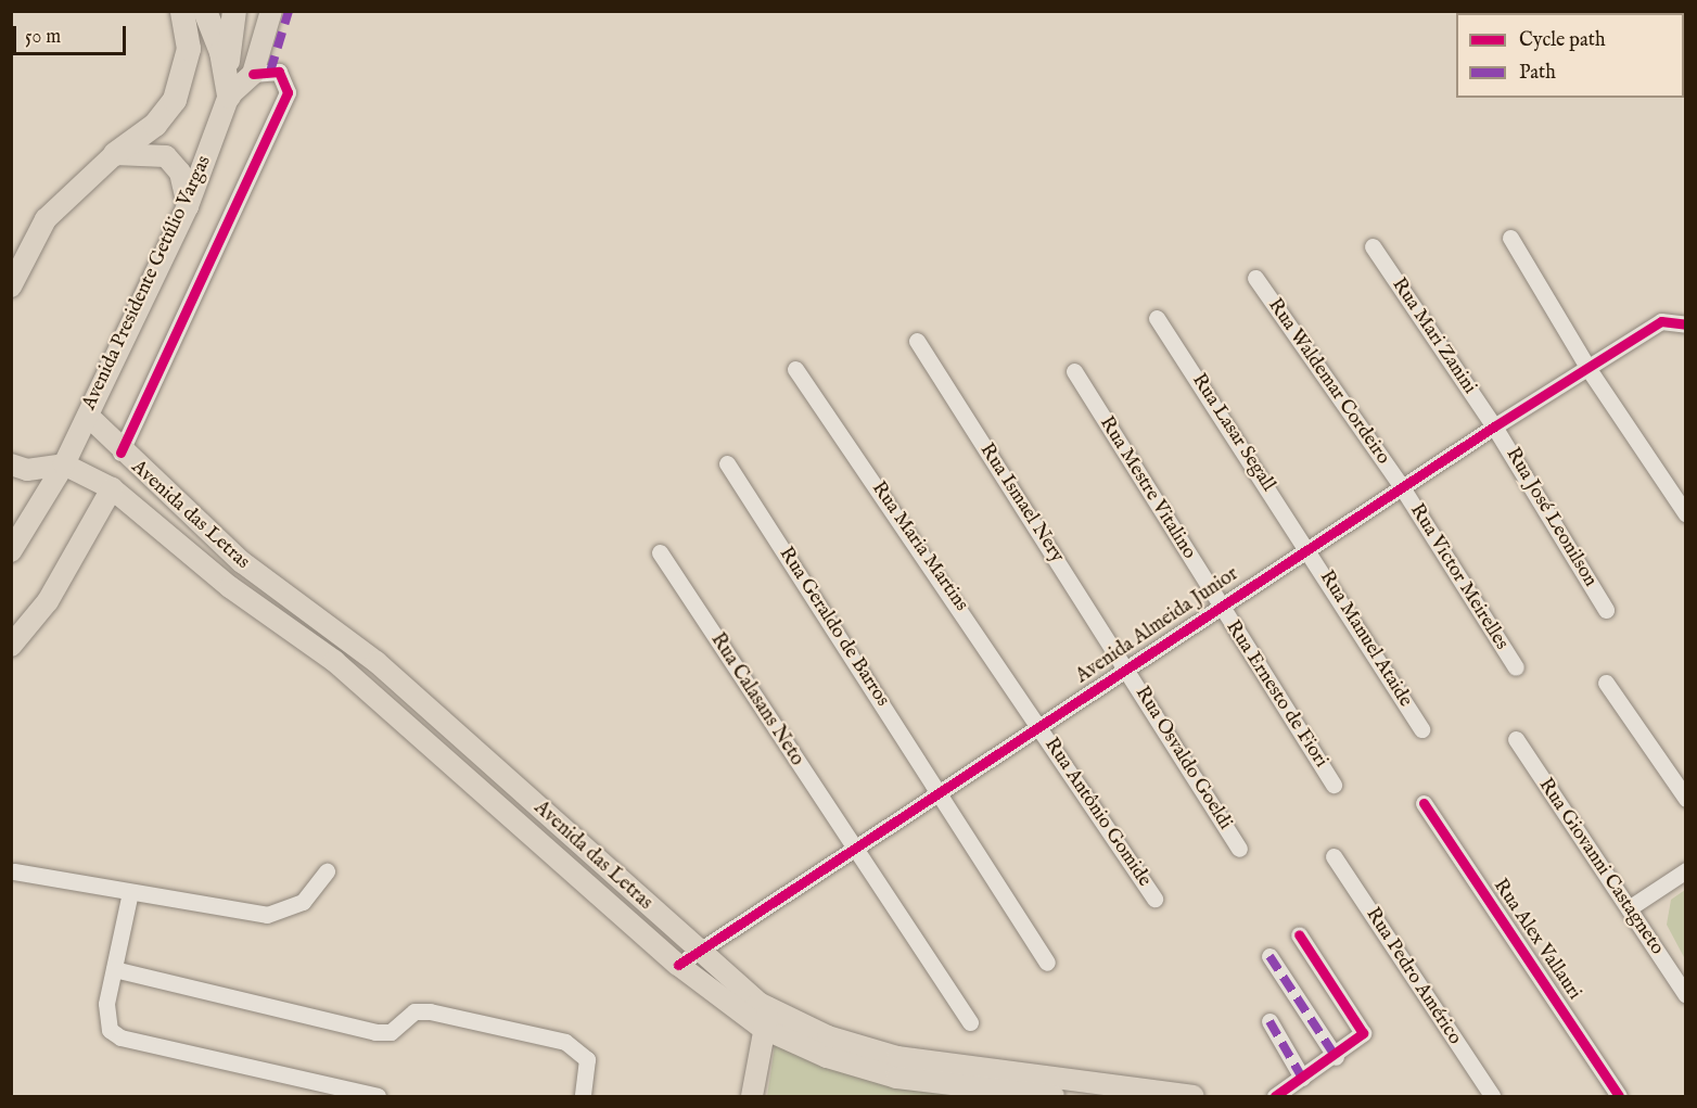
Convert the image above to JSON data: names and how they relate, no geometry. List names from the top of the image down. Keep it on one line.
{"streets":{"main road":["Avenida Presidente Getúlio Vargas","Avenida das Letras"],"street":["Rua Mari Zanini","Rua Waldemar Cordeiro","Rua Lasar Segall","Rua Mestre Vitalino","Rua Ismael Nery","Rua José Leonilson","Rua Maria Martins","Rua Victor Meirelles","Avenida Almeida Junior","Rua Geraldo de Barros","Rua Manuel Ataide","Rua Ernesto de Fiori","Rua Calasans Neto","Rua Osvaldo Goeldi","Rua Antônio Gomide","Rua Giovanni Castagneto","Rua Alex Vallauri","Rua Pedro Américo"]},"crossings":[["Avenida Presidente Getúlio Vargas","Avenida das Letras"],["Rua Mari Zanini","Rua José Leonilson"],["Rua Mari Zanini","Avenida Almeida Junior"],["Rua Waldemar Cordeiro","Rua Victor Meirelles"],["Rua Waldemar Cordeiro","Avenida Almeida Junior"],["Rua Lasar Segall","Avenida Almeida Junior"],["Rua Lasar Segall","Rua Manuel Ataide"],["Rua Mestre Vitalino","Avenida Almeida Junior"],["Rua Mestre Vitalino","Rua Ernesto de Fiori"],["Rua Ismael Nery","Avenida Almeida Junior"],["Rua Ismael Nery","Rua Osvaldo Goeldi"],["Avenida das Letras","Avenida Almeida Junior"],["Rua José Leonilson","Avenida Almeida Junior"],["Rua Maria Martins","Avenida Almeida Junior"],["Rua Maria Martins","Rua Antônio Gomide"],["Rua Victor Meirelles","Avenida Almeida Junior"],["Avenida Almeida Junior","Rua Geraldo de Barros"],["Avenida Almeida Junior","Rua Manuel Ataide"],["Avenida Almeida Junior","Rua Ernesto de Fiori"],["Avenida Almeida Junior","Rua Calasans Neto"],["Avenida Almeida Junior","Rua Osvaldo Goeldi"],["Avenida Almeida Junior","Rua Antônio Gomide"]],"legend":["Cycle path","Path"],"scale_bar":"50 m"}
